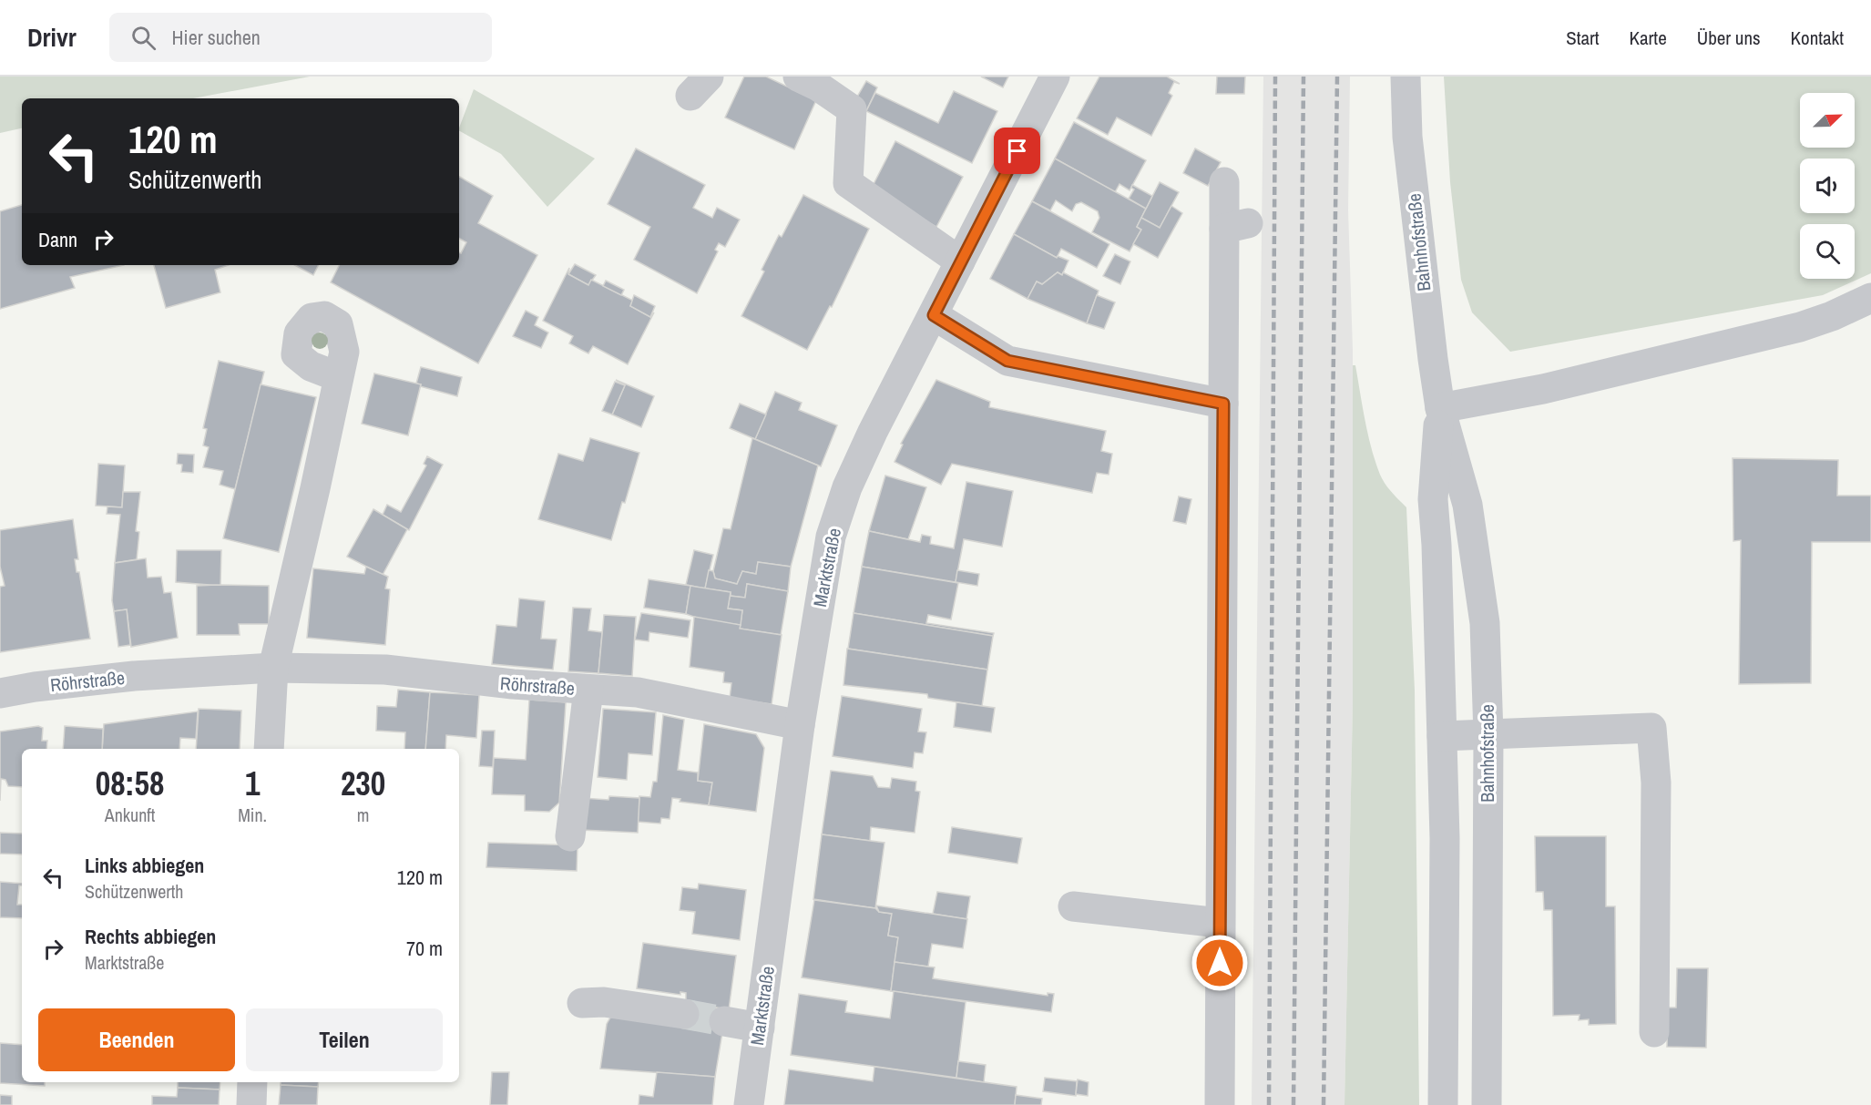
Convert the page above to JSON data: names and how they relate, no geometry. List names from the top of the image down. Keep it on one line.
{"streets":{"street":["Bahnhofstraße","Marktstraße","Röhrstraße"]},"crossings":[["Marktstraße","Röhrstraße"]],"north":"top right","page":{"header":"Drivr","search":"Hier suchen","nav":["Start","Karte","Über uns","Kontakt"],"turn":["120 m","Schützenwerth"],"then":"Dann","eta":["08:58","Ankunft","1","Min.","230","m"],"list":[{"name":"Links abbiegen","note":"Schützenwerth","value":"120 m"},{"name":"Rechts abbiegen","note":"Marktstraße","value":"70 m"}],"buttons":["Beenden","Teilen"]}}
